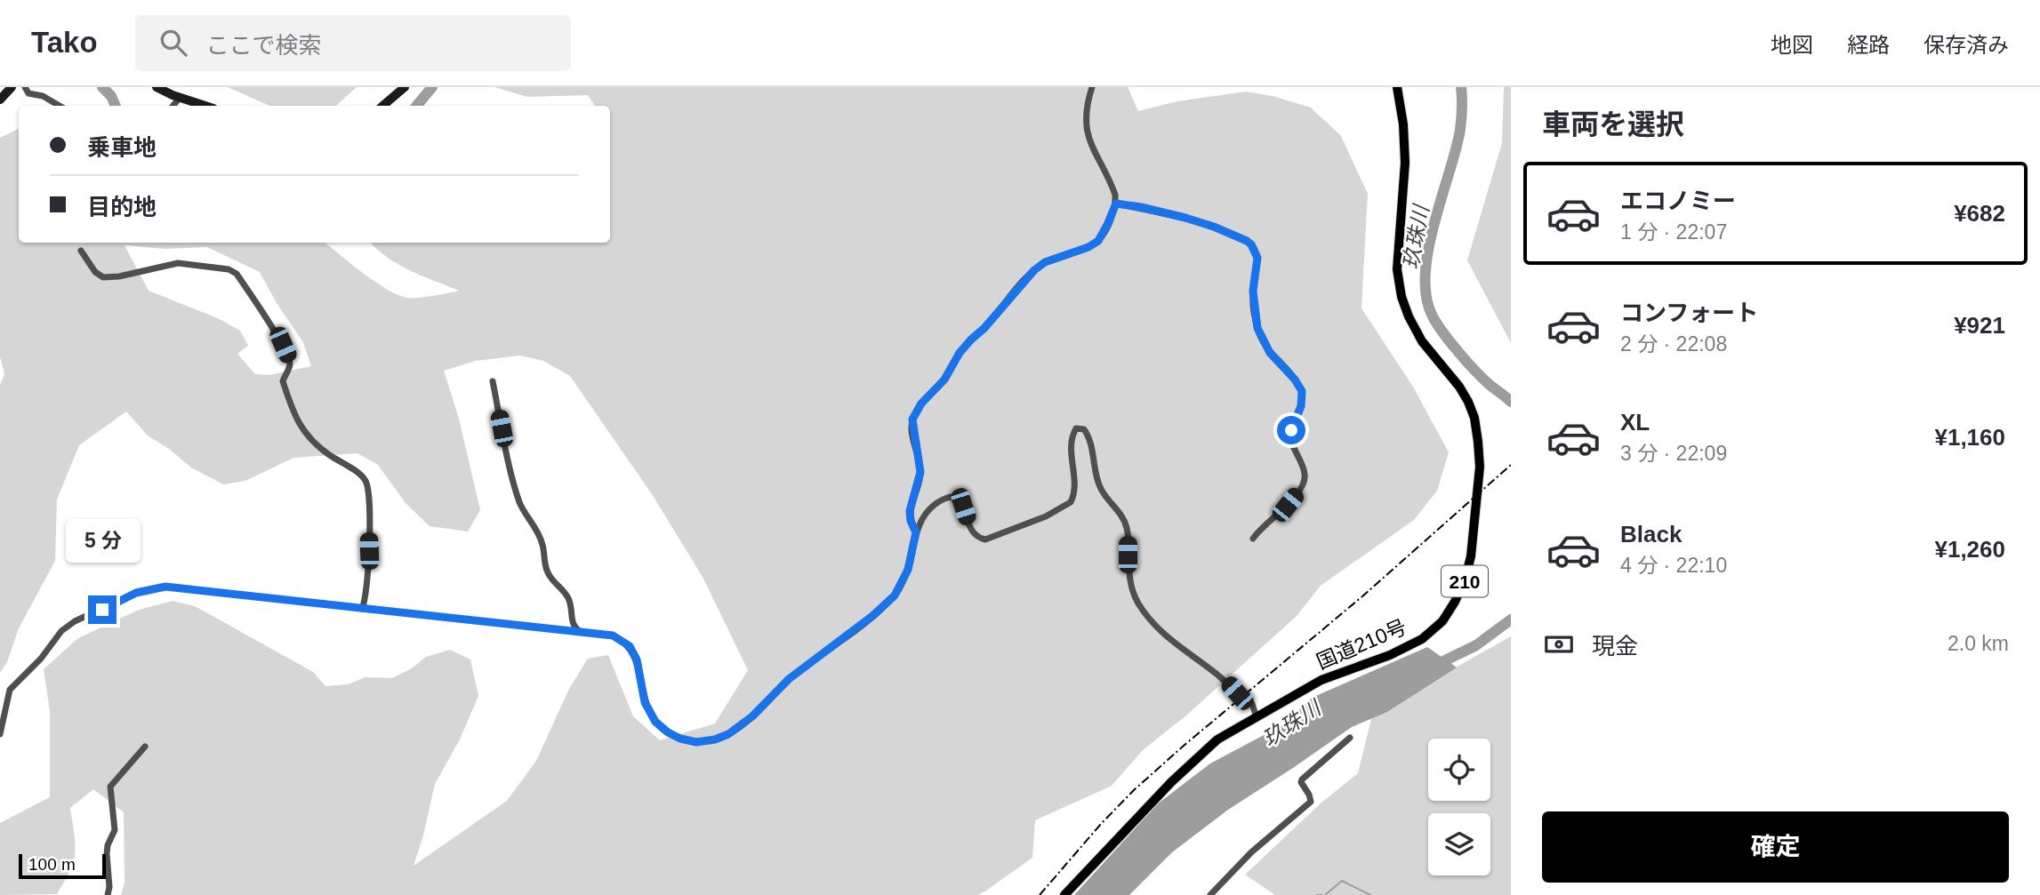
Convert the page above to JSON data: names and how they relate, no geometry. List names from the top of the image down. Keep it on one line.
{"streets":{"highway":["210","国道210号"]},"water":["玖珠川"],"scale_bar":"100 m","page":{"header":"Tako","search":"ここで検索","nav":["地図","経路","保存済み"],"heading":"車両を選択","banner":["乗車地","目的地"],"list":[{"name":"エコノミー","note":"1 分 · 22:07","value":"¥682"},{"name":"コンフォート","note":"2 分 · 22:08","value":"¥921"},{"name":"XL","note":"3 分 · 22:09","value":"¥1,160"},{"name":"Black","note":"4 分 · 22:10","value":"¥1,260"}],"bubble":"5 分","pay":["現金","2.0 km"],"buttons":"確定","scale":"100 m"}}
